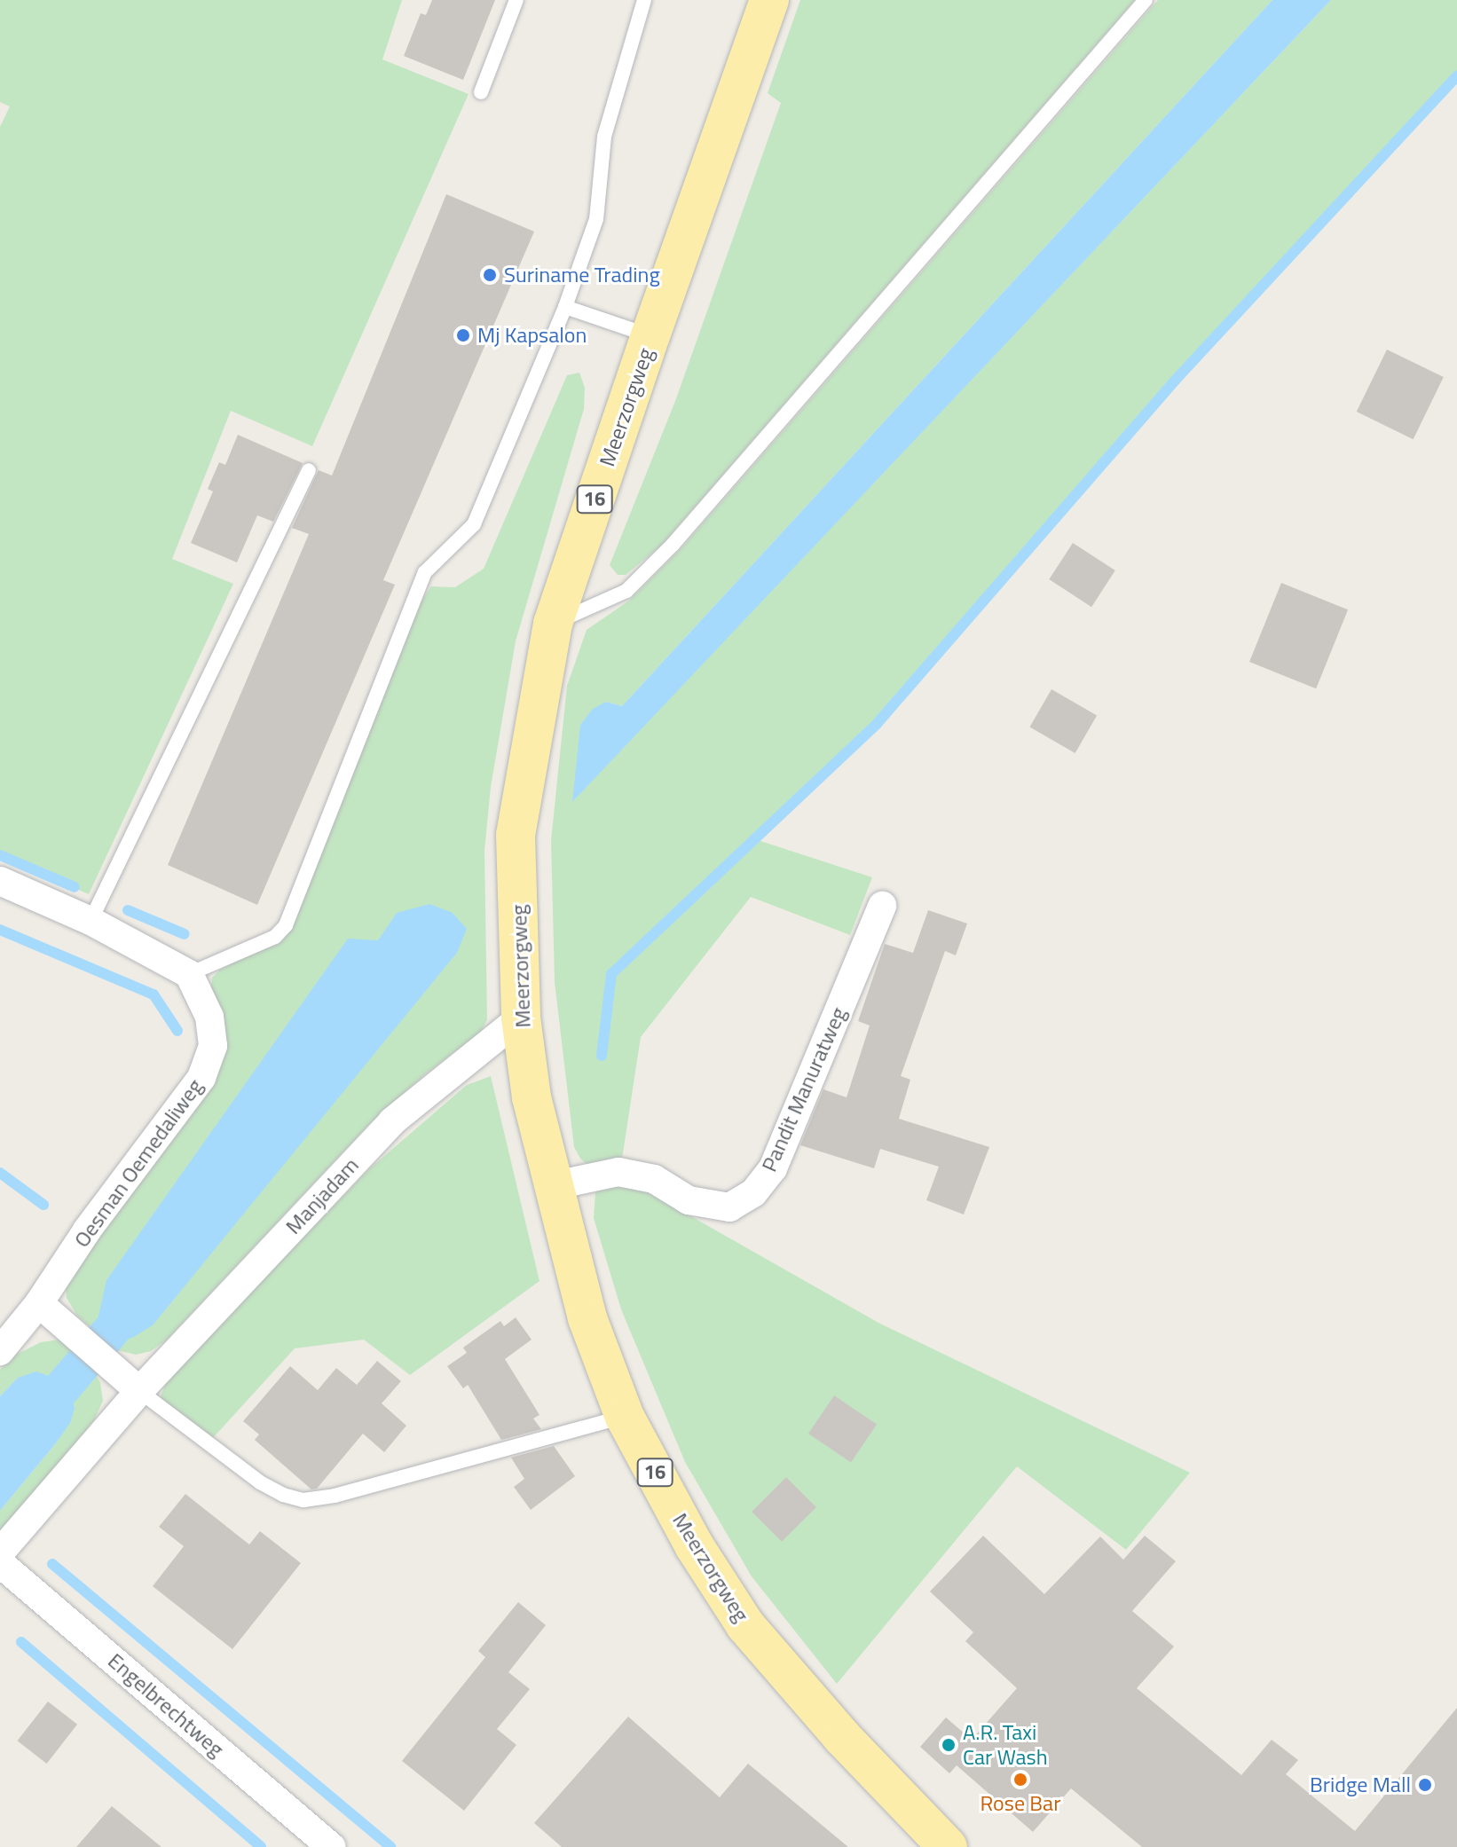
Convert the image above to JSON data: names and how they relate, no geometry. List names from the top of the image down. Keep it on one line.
{"streets":{"main road":["Meerzorgweg","16"],"street":["Pandit Manuratweg","Oesman Oemedaliweg","Manjadam","Engelbrechtweg"]},"crossings":[["Meerzorgweg","Pandit Manuratweg"],["Meerzorgweg","Manjadam"]],"places":["Suriname Trading","Mj Kapsalon","A.R. Taxi Car Wash","Rose Bar","Bridge Mall"]}
